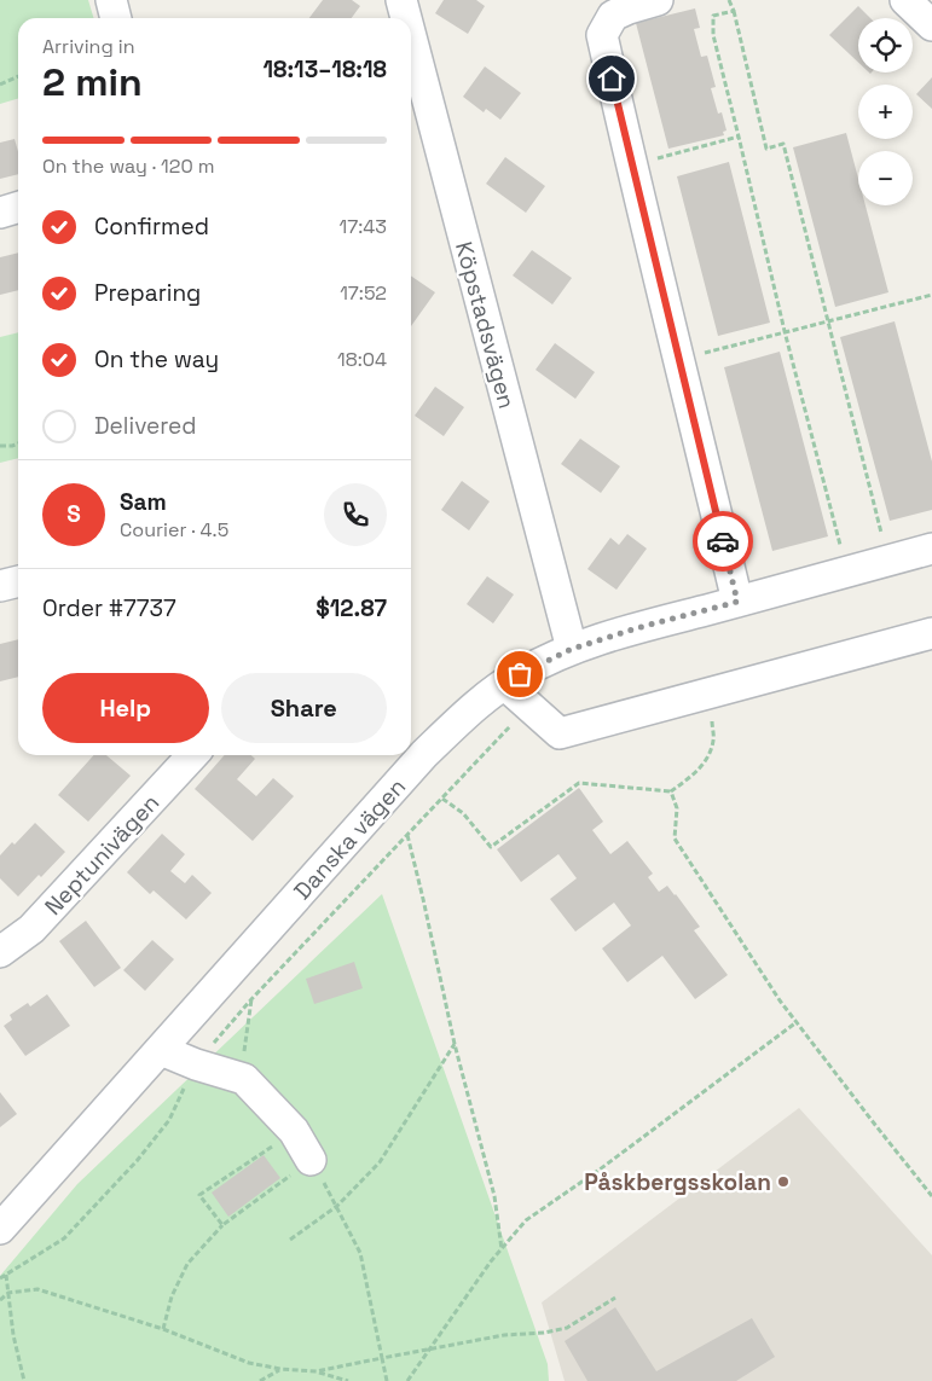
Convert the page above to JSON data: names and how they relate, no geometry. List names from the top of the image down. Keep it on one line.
{"streets":{"street":["Köpstadsvägen","Danska vägen","Neptunivägen"]},"crossings":[["Köpstadsvägen","Danska vägen"]],"places":["Påskbergsskolan"],"page":{"map_buttons":["+","−"],"heading":["2 min","Arriving in","18:13–18:18"],"panel":["Sam","Courier · 4.5","Order #7737","$12.87"],"bar":"On the way · 120 m","list":[["Confirmed","17:43"],["Preparing","17:52"],["On the way","18:04"],"Delivered"],"round":"S","buttons":["Help","Share"]}}
